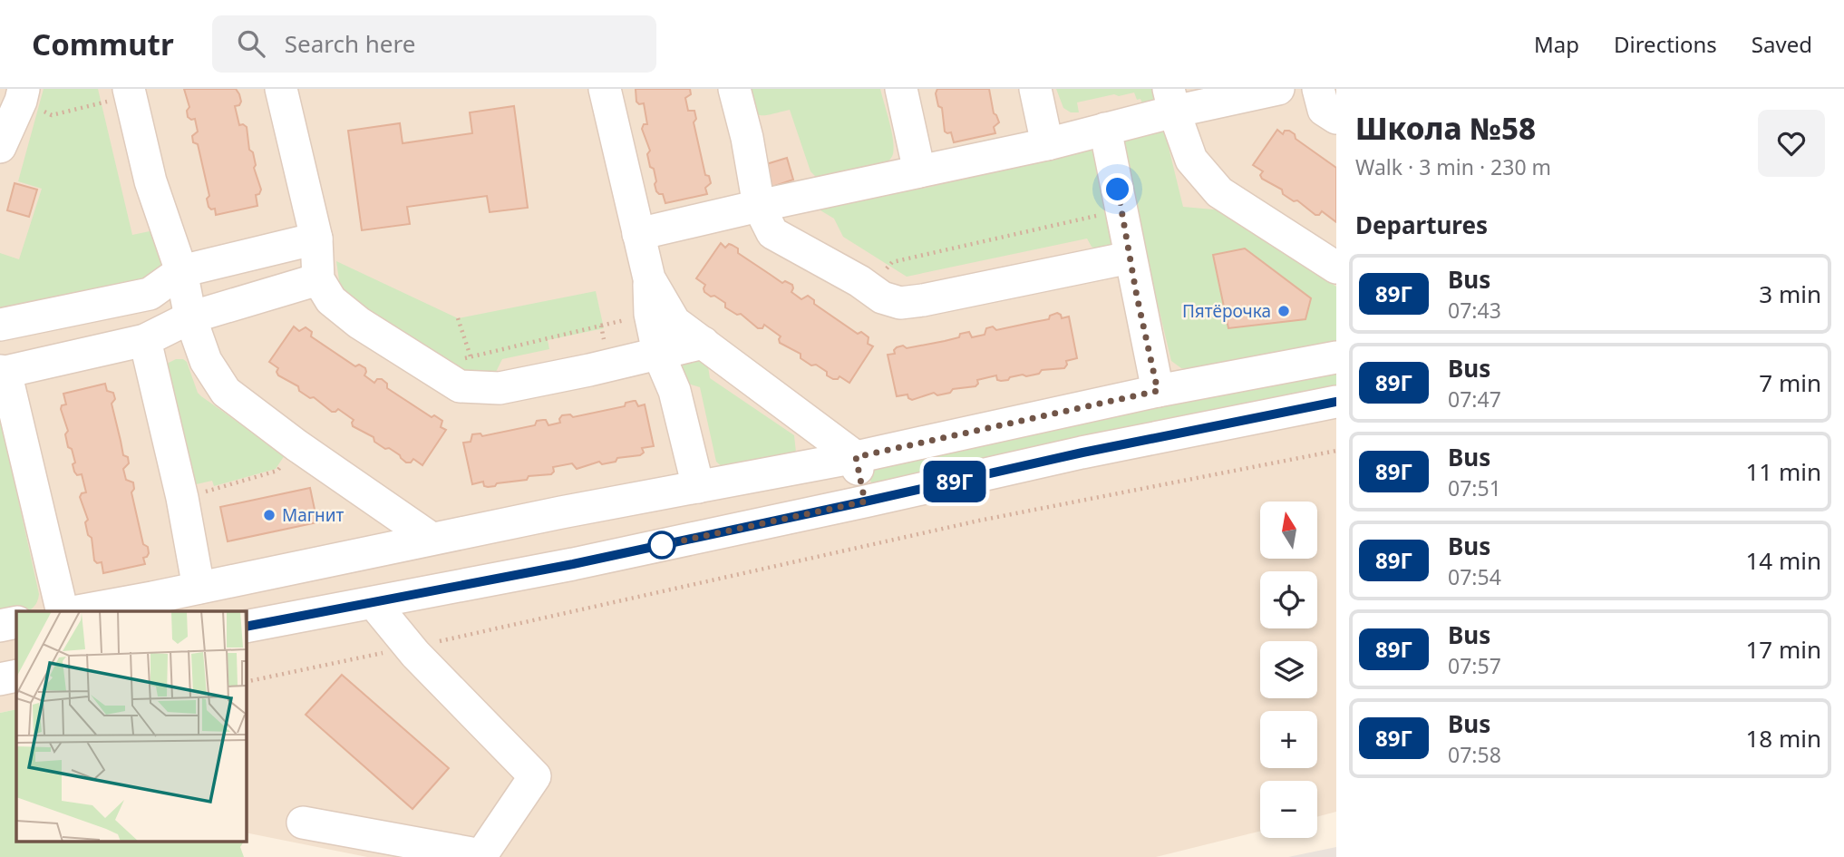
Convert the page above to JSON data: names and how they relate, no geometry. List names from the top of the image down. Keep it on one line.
{"places":["Пятёрочка","Магнит"],"lines":["bus line 89Г"],"north":"top","page":{"header":"Commutr","search":"Search here","nav":["Map","Directions","Saved"],"on_map":"89Г","heading":[["Школа №58","Walk · 3 min · 230 m"],"Departures"],"list":[{"mark":"89Г","name":"Bus","note":"07:43","value":"3 min"},{"mark":"89Г","name":"Bus","note":"07:47","value":"7 min"},{"mark":"89Г","name":"Bus","note":"07:51","value":"11 min"},{"mark":"89Г","name":"Bus","note":"07:54","value":"14 min"},{"mark":"89Г","name":"Bus","note":"07:57","value":"17 min"},{"mark":"89Г","name":"Bus","note":"07:58","value":"18 min"}],"map_buttons":["+","−"]}}
